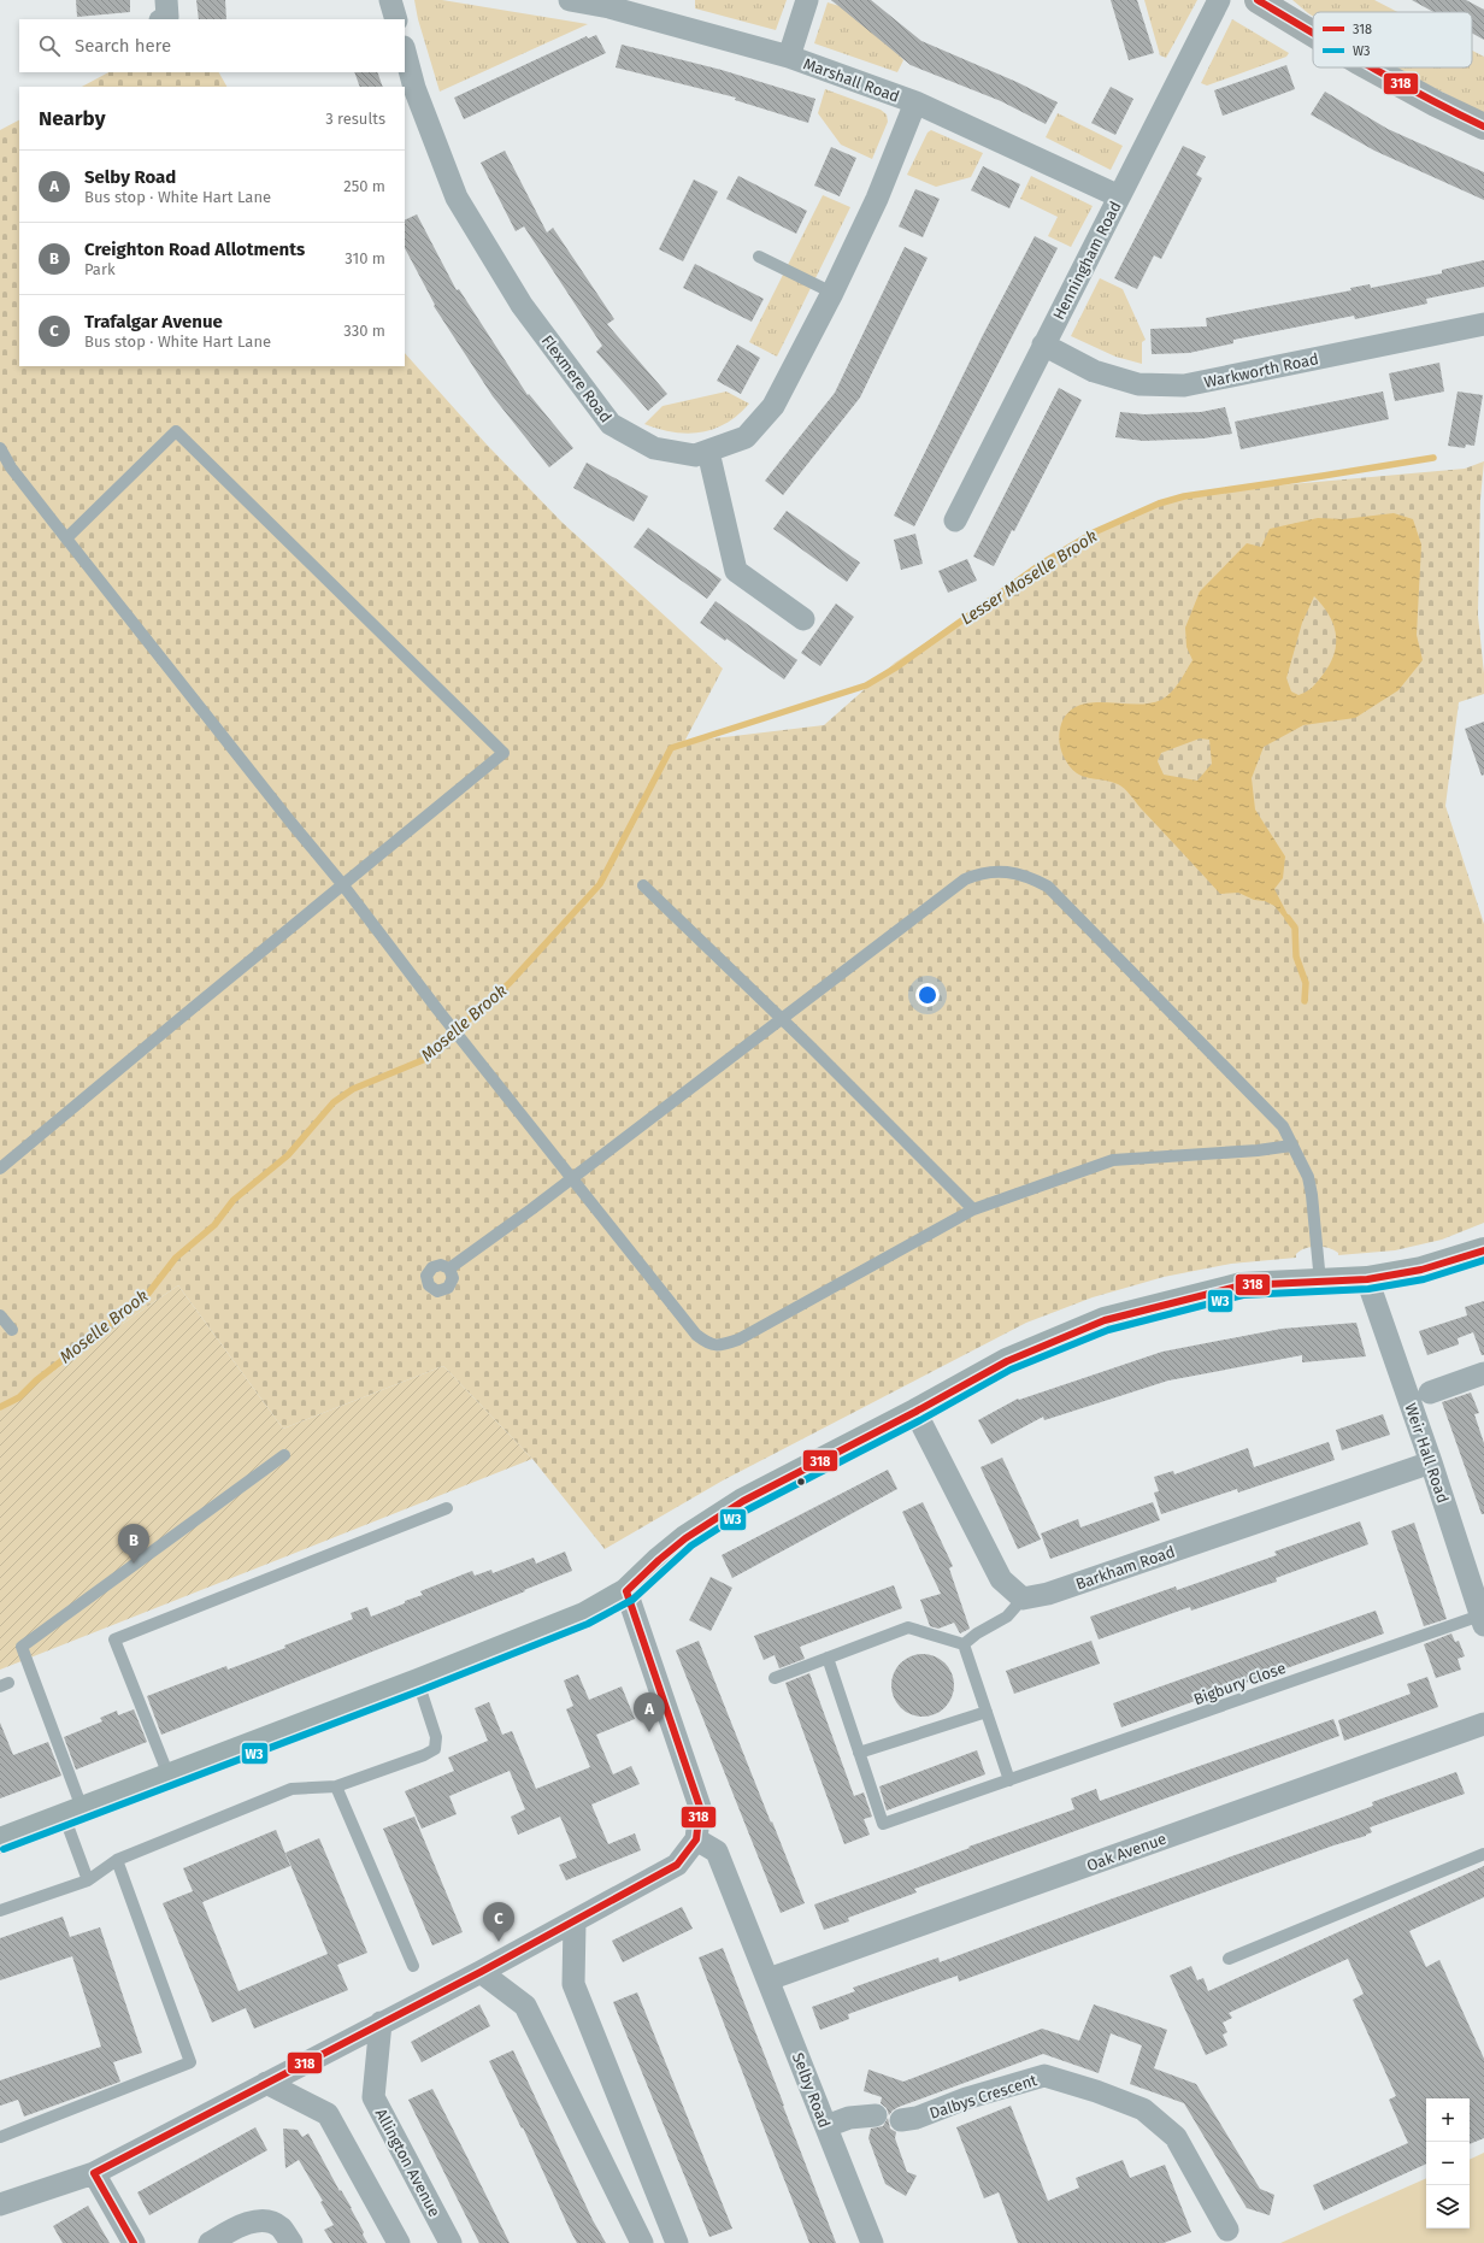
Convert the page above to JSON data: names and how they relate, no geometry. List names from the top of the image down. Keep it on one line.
{"streets":{"street":["Marshall Road","Henningham Road","Warkworth Road","Flexmere Road","Weir Hall Road","Barkham Road","Oak Avenue","Selby Road","Dalbys Crescent","Allington Avenue"],"lane":["Bigbury Close"]},"crossings":[["Marshall Road","Henningham Road"],["Marshall Road","Flexmere Road"],["Henningham Road","Warkworth Road"],["Weir Hall Road","Barkham Road"],["Weir Hall Road","Bigbury Close"],["Oak Avenue","Selby Road"]],"water":["Lesser Moselle Brook","Moselle Brook"],"lines":["transit line 318","transit line W3"],"legend":["318","W3"],"page":{"search":"Search here","heading":["Nearby","3 results"],"list":[{"mark":"A","name":"Selby Road","note":"Bus stop · White Hart Lane","value":"250 m"},{"mark":"B","name":"Creighton Road Allotments","note":"Park","value":"310 m"},{"mark":"C","name":"Trafalgar Avenue","note":"Bus stop · White Hart Lane","value":"330 m"}],"pins":["B","A","C"],"map_buttons":["+","−"]}}
